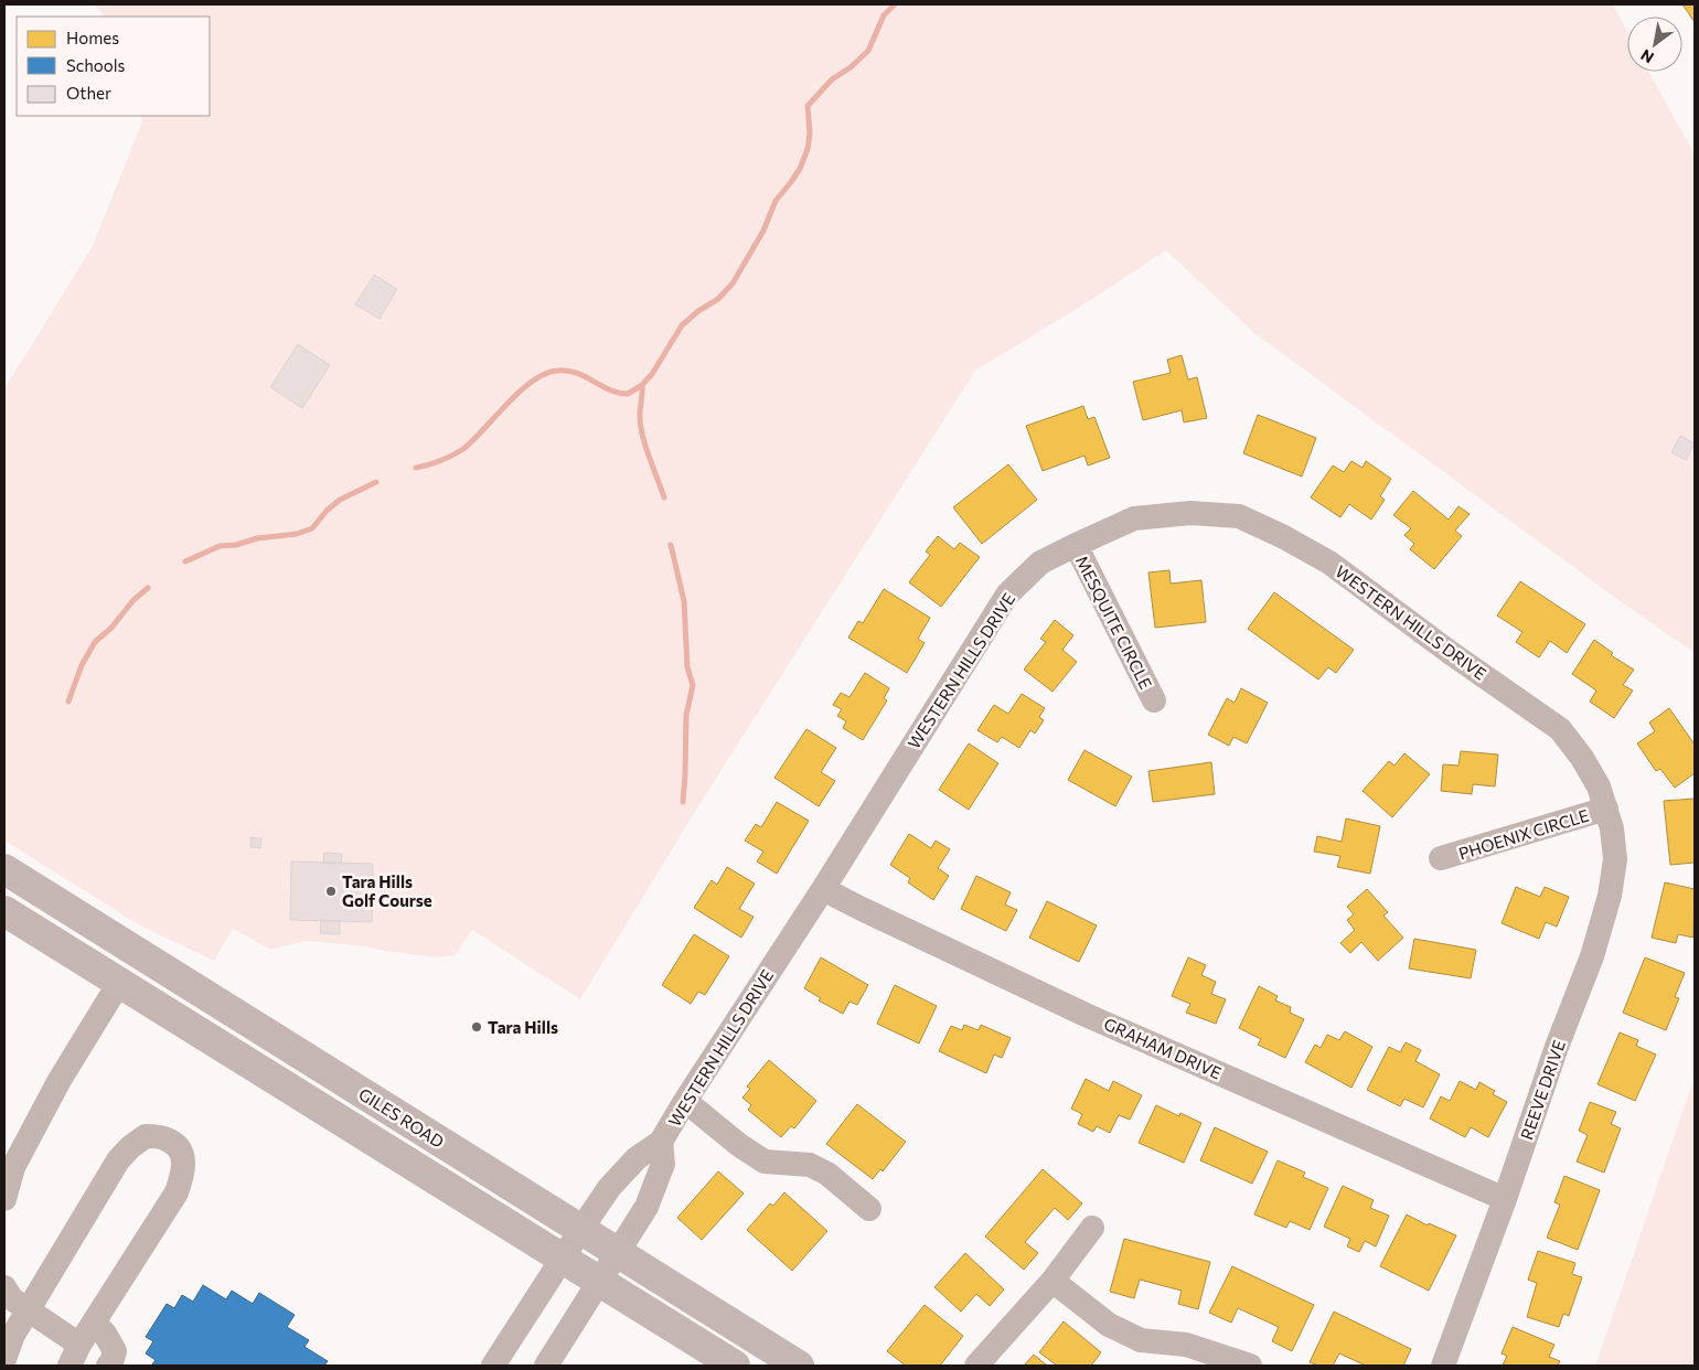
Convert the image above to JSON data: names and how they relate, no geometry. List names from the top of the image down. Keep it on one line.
{"streets":{"main road":["GILES ROAD"],"street":["MESQUITE CIRCLE","WESTERN HILLS DRIVE","PHOENIX CIRCLE","GRAHAM DRIVE","REEVE DRIVE"]},"crossings":[["MESQUITE CIRCLE","WESTERN HILLS DRIVE"],["WESTERN HILLS DRIVE","PHOENIX CIRCLE"],["WESTERN HILLS DRIVE","GRAHAM DRIVE"],["WESTERN HILLS DRIVE","REEVE DRIVE"],["WESTERN HILLS DRIVE","GILES ROAD"],["PHOENIX CIRCLE","REEVE DRIVE"],["GRAHAM DRIVE","REEVE DRIVE"]],"places":["Tara Hills Golf Course","Tara Hills"],"legend":["Homes","Schools","Other"],"north":"bottom left"}
